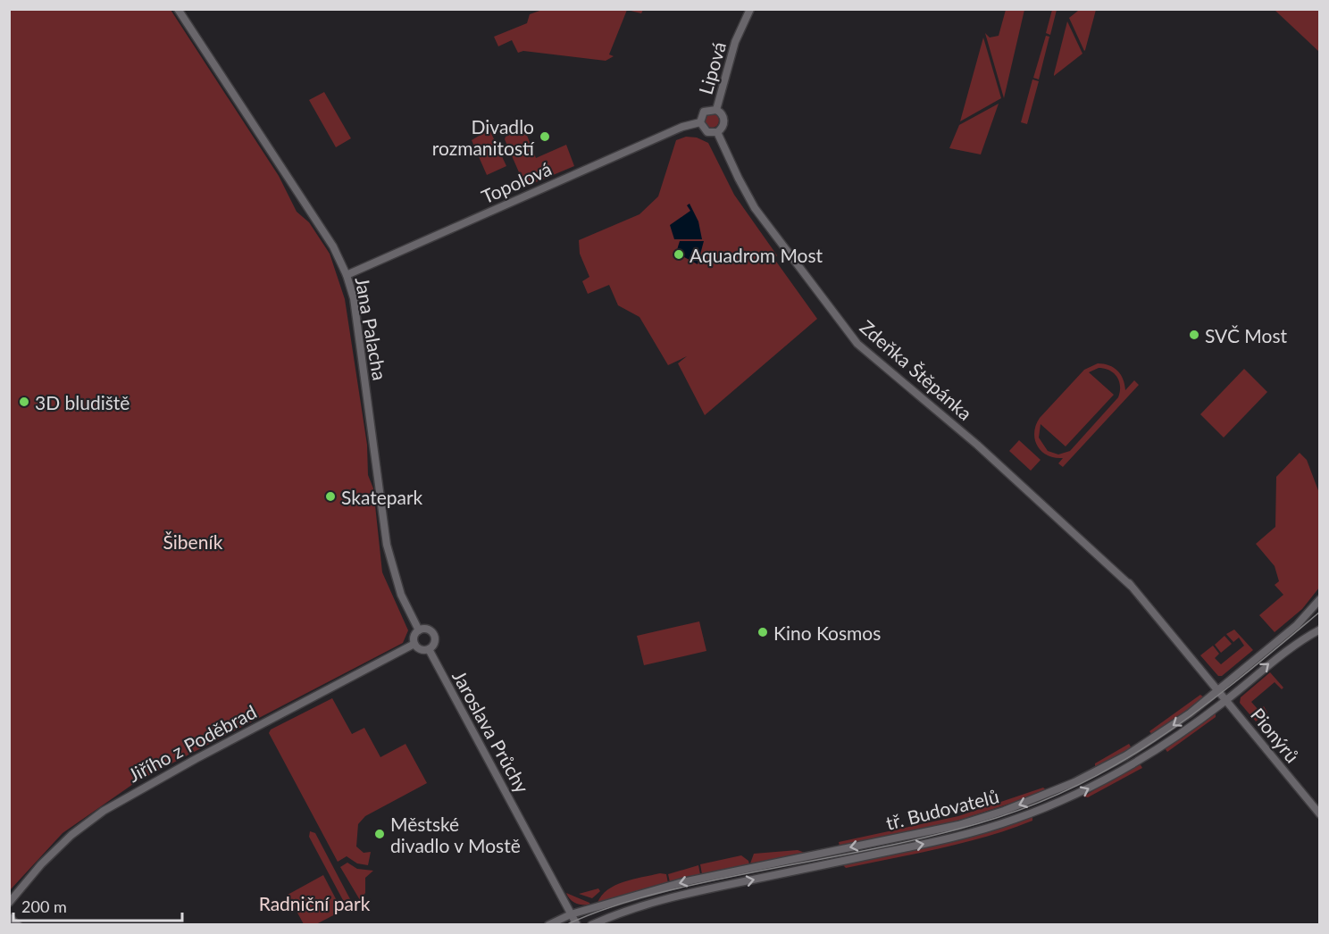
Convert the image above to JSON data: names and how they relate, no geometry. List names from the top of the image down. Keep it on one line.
{"streets":{"street":["Lipová","Topolová","Jana Palacha","Zdeňka Štěpánka","Jaroslava Průchy","Pionýrů","Jiřího z Poděbrad","tř. Budovatelů"]},"crossings":[["Lipová","Topolová"],["Lipová","Zdeňka Štěpánka"],["Topolová","Jana Palacha"],["Topolová","Zdeňka Štěpánka"],["Jana Palacha","Jaroslava Průchy"],["Jana Palacha","Jiřího z Poděbrad"],["Zdeňka Štěpánka","Pionýrů"],["Zdeňka Štěpánka","tř. Budovatelů"],["Jaroslava Průchy","Jiřího z Poděbrad"],["Jaroslava Průchy","tř. Budovatelů"],["Pionýrů","tř. Budovatelů"]],"parks":["Šibeník","Radniční park"],"places":["Divadlo rozmanitostí","Aquadrom Most","SVČ Most","3D bludiště","Skatepark","Kino Kosmos","Městské divadlo v Mostě"],"scale_bar":"200 m"}
